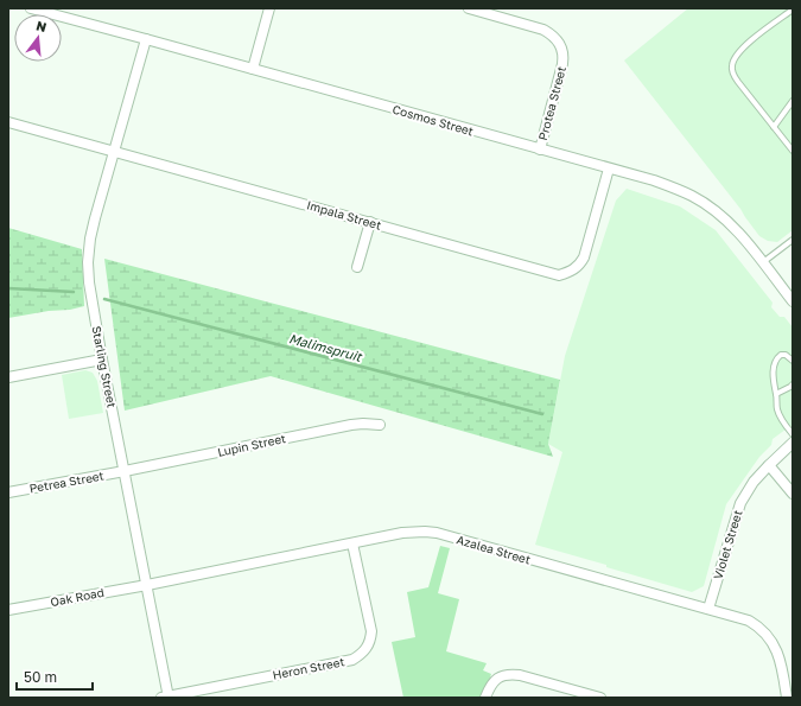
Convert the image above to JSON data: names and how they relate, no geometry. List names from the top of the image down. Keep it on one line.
{"streets":{"street":["Protea Street","Cosmos Street","Impala Street","Starling Street","Lupin Street","Petrea Street","Violet Street","Azalea Street","Oak Road","Heron Street"]},"crossings":[["Protea Street","Cosmos Street"],["Cosmos Street","Impala Street"],["Cosmos Street","Starling Street"],["Impala Street","Starling Street"],["Starling Street","Lupin Street"],["Starling Street","Petrea Street"],["Starling Street","Azalea Street"],["Starling Street","Oak Road"],["Starling Street","Heron Street"],["Lupin Street","Petrea Street"],["Violet Street","Azalea Street"],["Azalea Street","Oak Road"],["Azalea Street","Heron Street"]],"water":["Malimspruit"],"scale_bar":"50 m","north":"top"}
